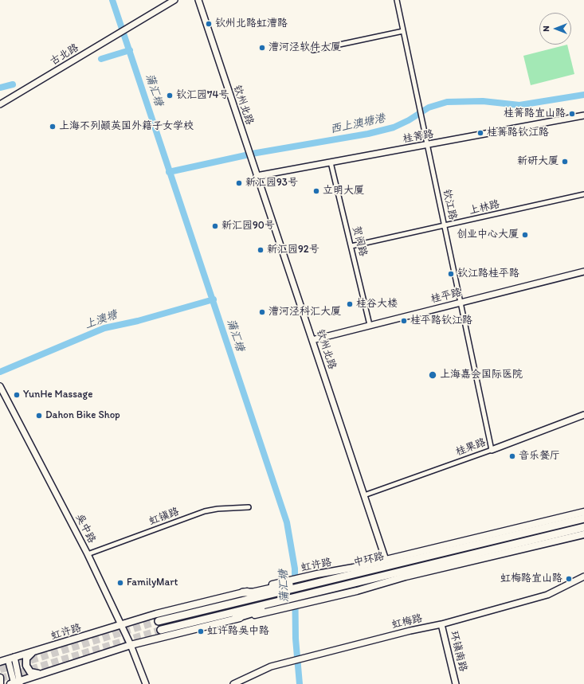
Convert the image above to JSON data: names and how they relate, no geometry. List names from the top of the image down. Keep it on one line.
{"streets":{"highway":["中环路"],"main road":["虹许路"],"street":["古北路","钦州北路","桂箐路","钦江路","上林路","贺阀路","桂平路","桂果路","虹镇路","吴中路","虹梅路","环镇南路"]},"crossings":[["钦州北路","桂箐路"],["钦州北路","桂平路"],["钦州北路","桂果路"],["钦州北路","虹许路"],["桂箐路","钦江路"],["桂箐路","贺阀路"],["钦江路","上林路"],["钦江路","桂平路"],["钦江路","桂果路"],["上林路","贺阀路"],["贺阀路","桂平路"],["虹镇路","吴中路"],["吴中路","虹许路"],["中环路","虹许路"],["虹梅路","环镇南路"]],"water":["蒲汇塘","西上澳塘港","上澳塘"],"places":["钦州北路虹漕路","漕河泾软件大厦","钦汇园74号","桂箐路宜山路","上海不列颠英国外籍子女学校","桂箐路钦江路","新研大厦","新汇园93号","立明大厦","新汇园90号","创业中心大厦","新汇园92号","钦江路桂平路","桂谷大楼","漕河泾科汇大厦","桂平路钦江路","上海嘉会国际医院","YunHe Massage","Dahon Bike Shop","音乐餐厅","虹梅路宜山路","FamilyMart","虹许路吴中路"],"north":"left"}
